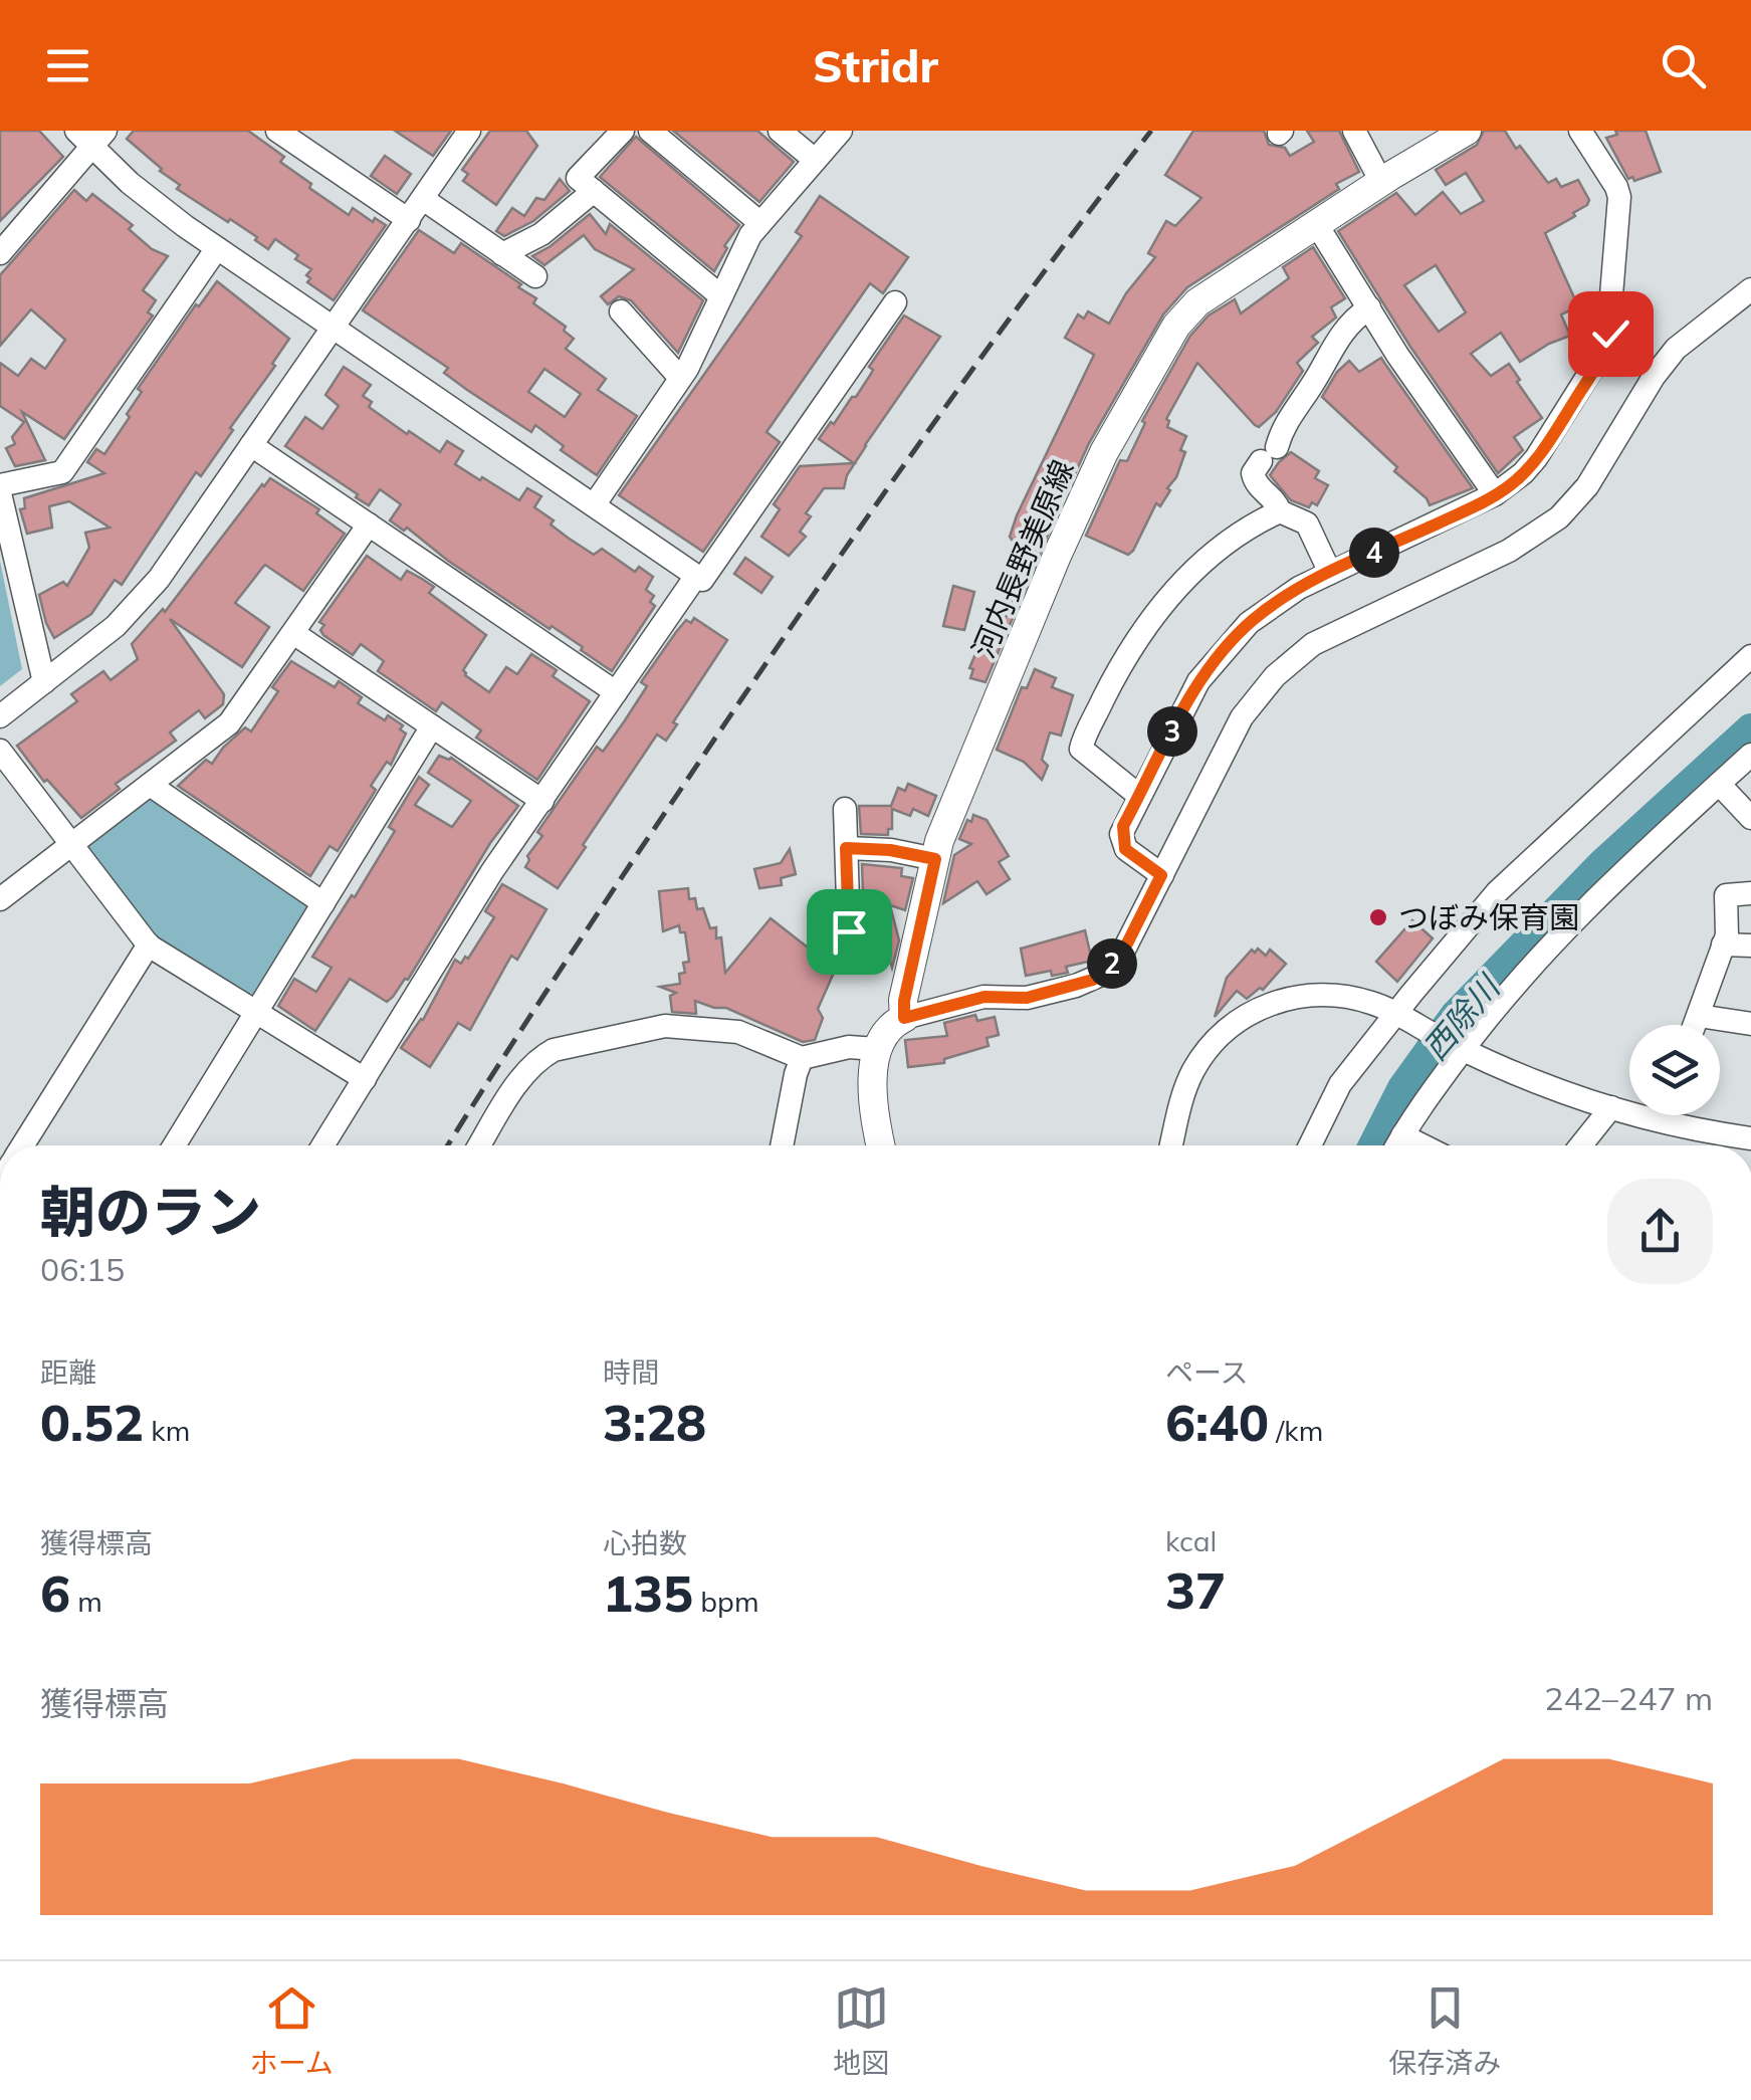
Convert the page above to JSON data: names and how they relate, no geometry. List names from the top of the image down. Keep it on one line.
{"streets":{"main road":["河内長野美原線"]},"water":["西除川"],"places":["つぼみ保育園"],"page":{"header":"Stridr","pins":["4","3","2"],"heading":["朝のラン","06:15"],"stats":[["距離","0.52 km"],["時間","3:28"],["ペース","6:40 /km"],["獲得標高","6 m"],["心拍数","135 bpm"],["kcal","37"]],"chart":["獲得標高","242–247 m"],"tabs":["ホーム","地図","保存済み"]}}
